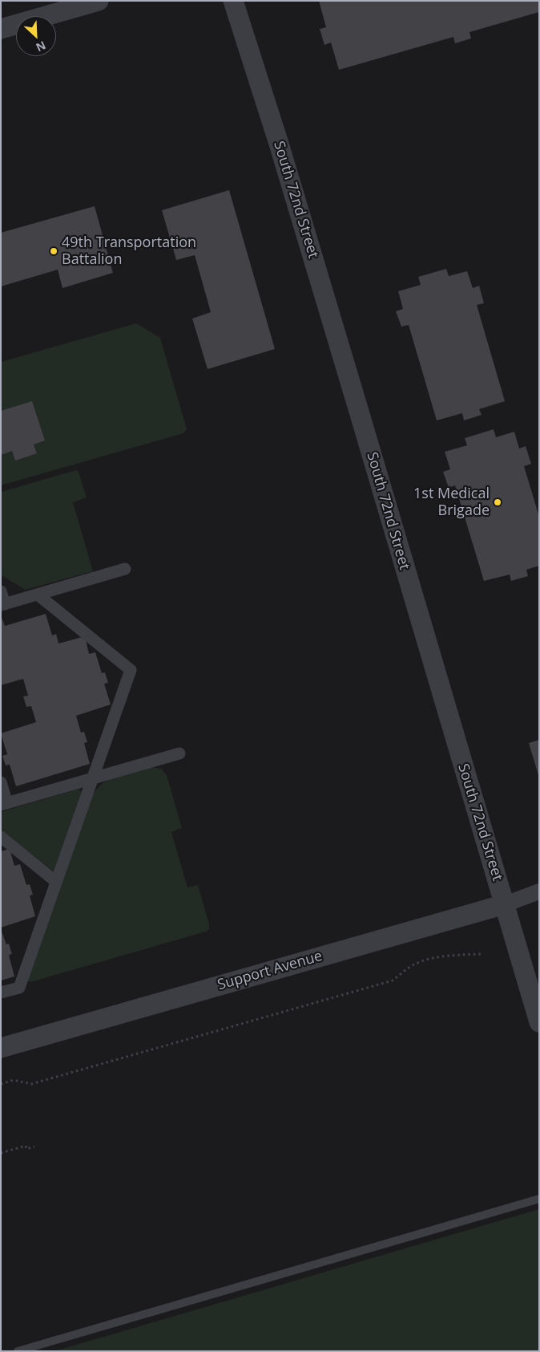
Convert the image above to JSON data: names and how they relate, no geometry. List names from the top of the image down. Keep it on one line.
{"streets":{"street":["South 72nd Street","Support Avenue"]},"crossings":[["South 72nd Street","Support Avenue"]],"places":["49th Transportation Battalion","1st Medical Brigade"],"north":"bottom right"}
